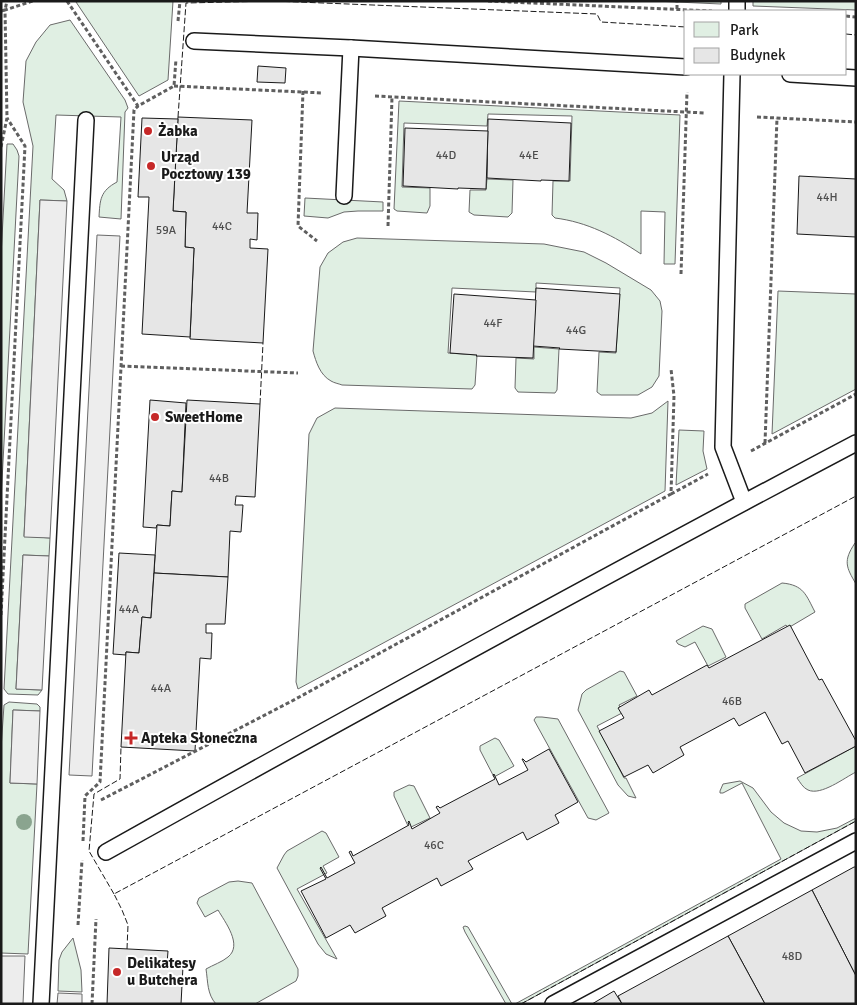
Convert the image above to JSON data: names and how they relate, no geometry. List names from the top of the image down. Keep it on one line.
{"places":{"other":["Żabka","Urząd Pocztowy 139","SweetHome","Delikatesy u Butchera"],"health":["Apteka Słoneczna"]},"house_numbers":["44D","44E","44H","44C","59A","44F","44G","44B","44A","44A","46B","46C","48D"],"legend":["Park","Budynek"]}
